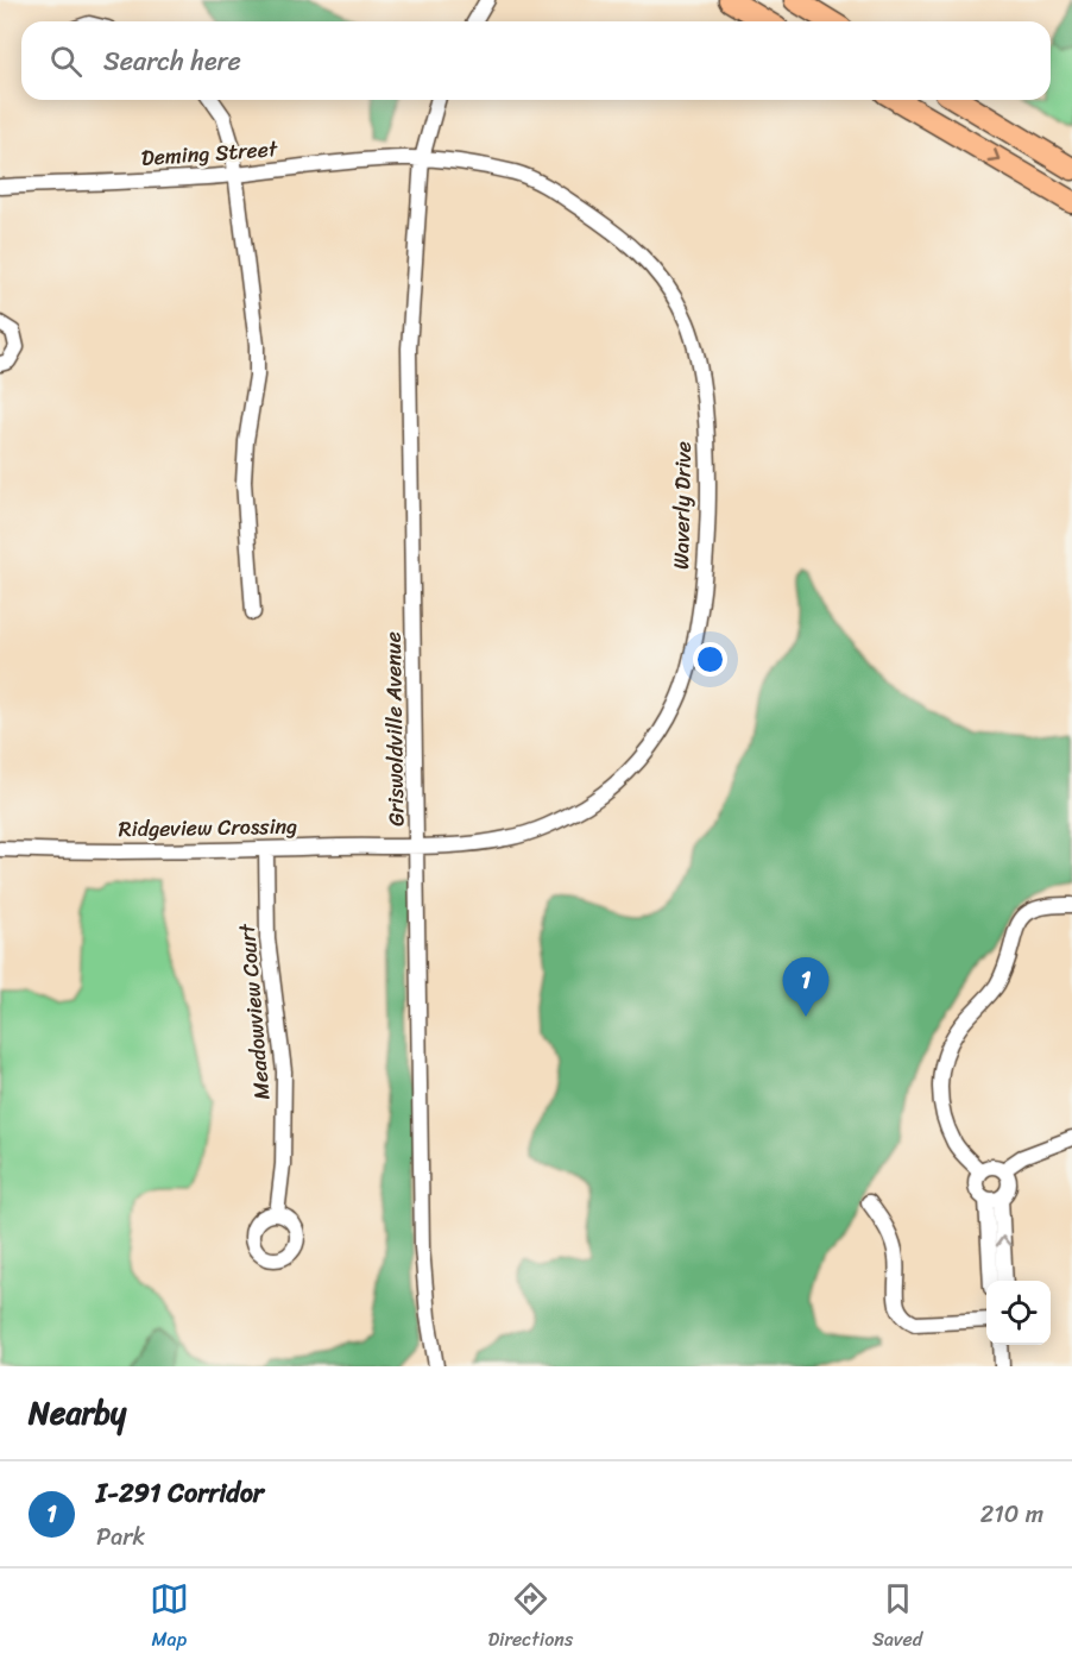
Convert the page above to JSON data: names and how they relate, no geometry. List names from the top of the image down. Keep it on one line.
{"streets":{"street":["Deming Street","Waverly Drive","Griswoldville Avenue","Ridgeview Crossing","Meadowview Court"]},"crossings":[["Deming Street","Waverly Drive"],["Deming Street","Griswoldville Avenue"],["Waverly Drive","Griswoldville Avenue"],["Waverly Drive","Ridgeview Crossing"],["Griswoldville Avenue","Ridgeview Crossing"],["Ridgeview Crossing","Meadowview Court"]],"page":{"search":"Search here","pins":"1","heading":"Nearby","list":[{"mark":"1","name":"I-291 Corridor","note":"Park","value":"210 m"}],"nav":["Map","Directions","Saved"]}}
